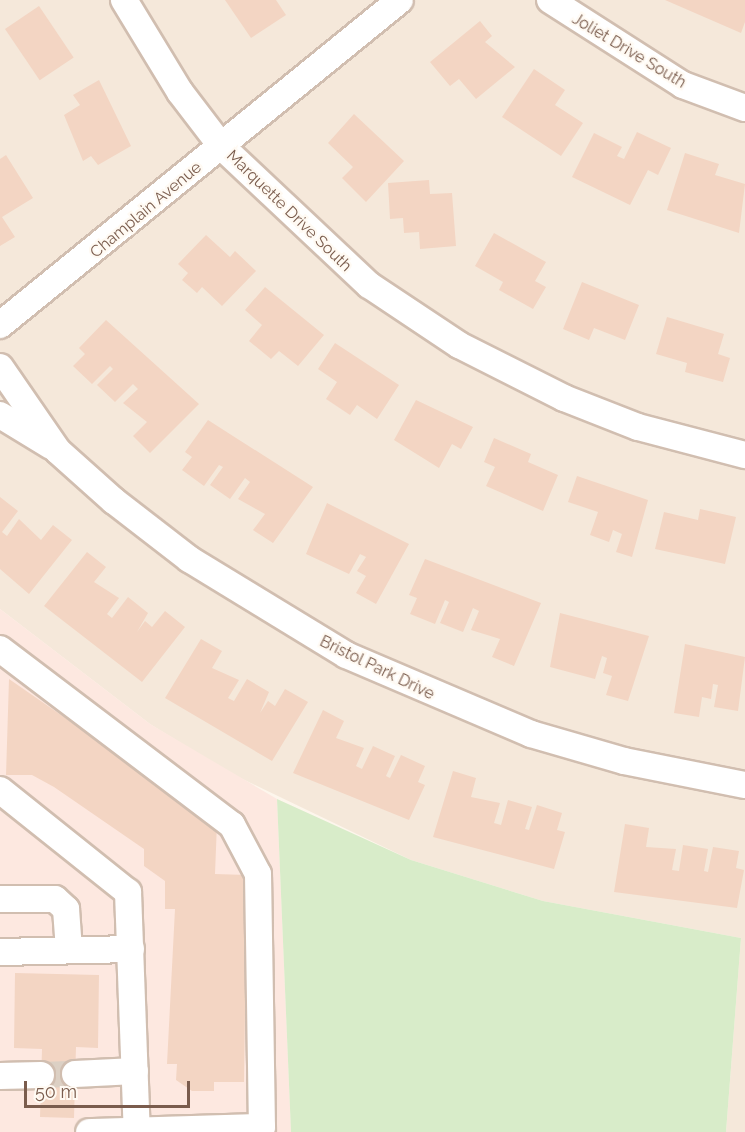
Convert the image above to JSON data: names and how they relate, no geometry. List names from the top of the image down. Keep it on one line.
{"streets":{"street":["Joliet Drive South","Champlain Avenue","Marquette Drive South","Bristol Park Drive"]},"crossings":[["Champlain Avenue","Marquette Drive South"]],"scale_bar":"50 m"}
